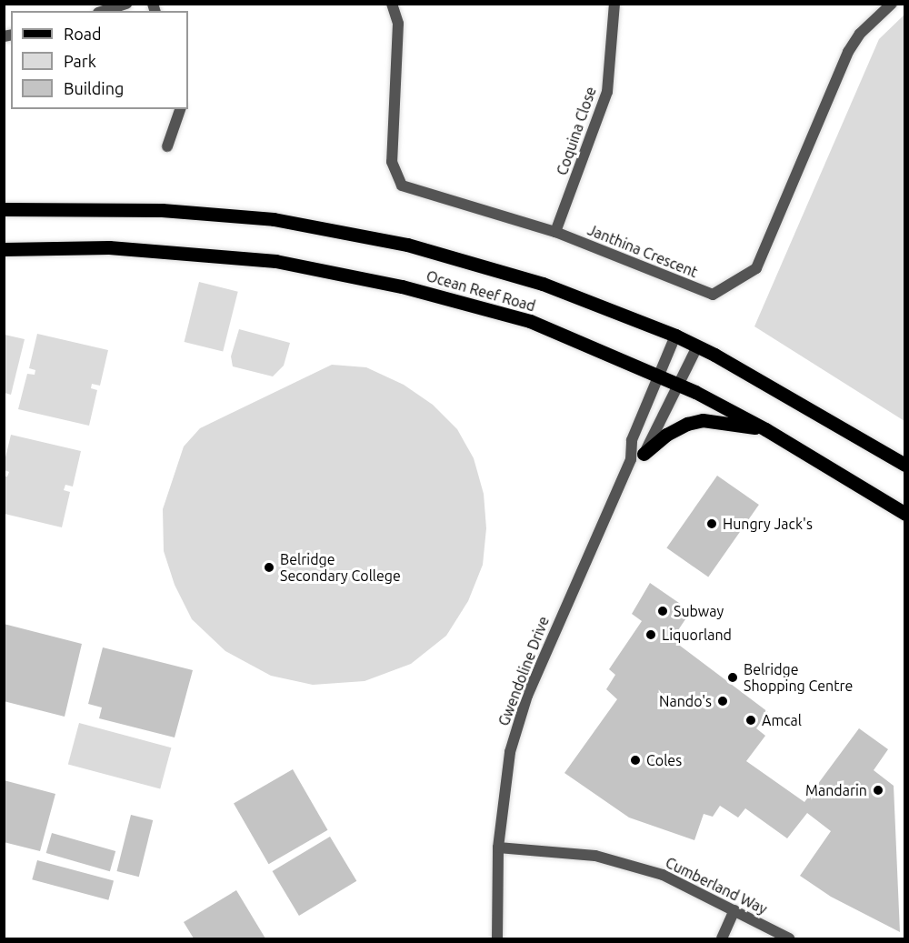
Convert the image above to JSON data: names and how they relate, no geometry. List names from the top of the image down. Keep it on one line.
{"streets":{"main road":["Ocean Reef Road"],"street":["Coquina Close","Janthina Crescent","Gwendoline Drive","Cumberland Way"]},"crossings":[["Coquina Close","Janthina Crescent"],["Ocean Reef Road","Gwendoline Drive"],["Gwendoline Drive","Cumberland Way"]],"places":["Hungry Jack's","Belridge Secondary College","Subway","Liquorland","Belridge Shopping Centre","Nando's","Amcal","Coles","Mandarin"],"legend":["Road","Park","Building"]}
